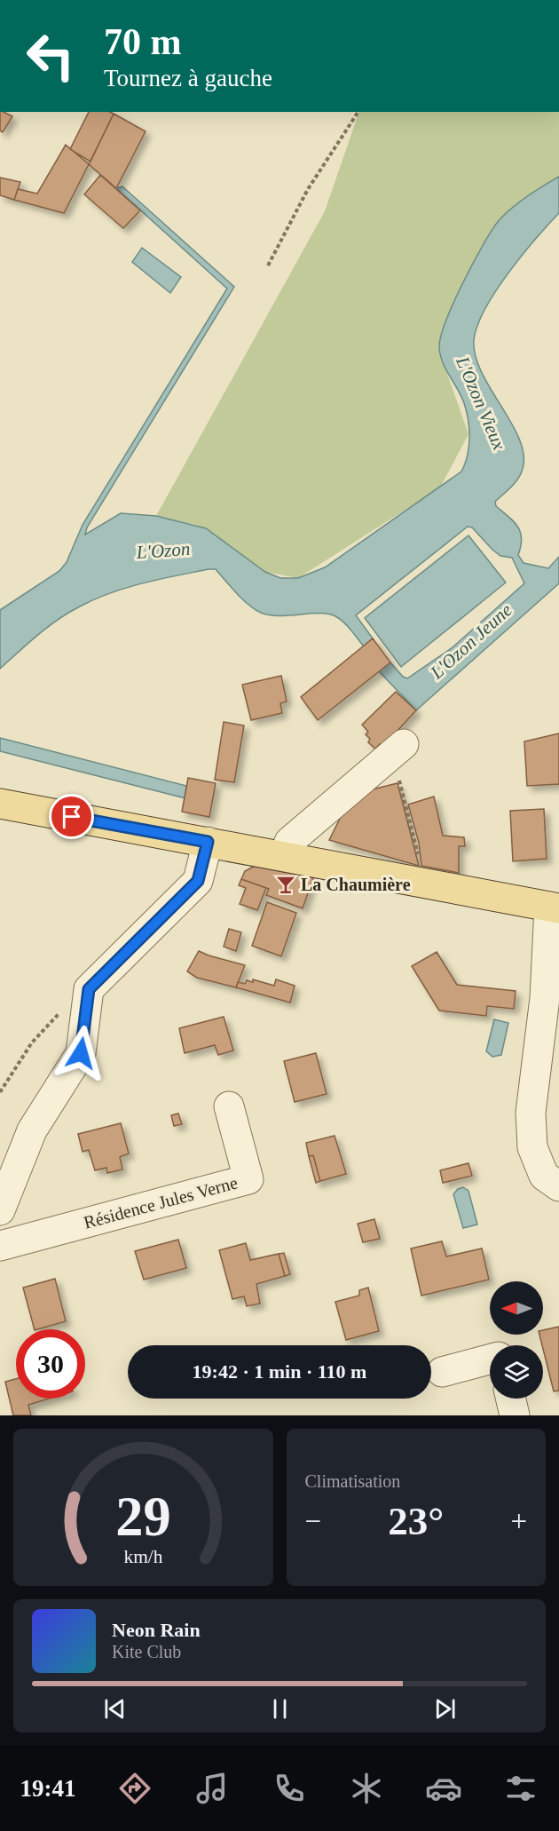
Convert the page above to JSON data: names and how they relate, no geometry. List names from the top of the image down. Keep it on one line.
{"streets":{"street":["Résidence Jules Verne"]},"water":["L'Ozon Vieux","L'Ozon","L'Ozon Jeune"],"places":{"bar":["La Chaumière"]},"north":"left","page":{"turn":["70 m","Tournez à gauche"],"limit":"30","trip":"19:42 · 1 min · 110 m","tile":"Climatisation","heat":["−","23°","+"],"song":["Neon Rain","Kite Club"],"tabs":"19:41","gauge":["29","km/h"]}}
